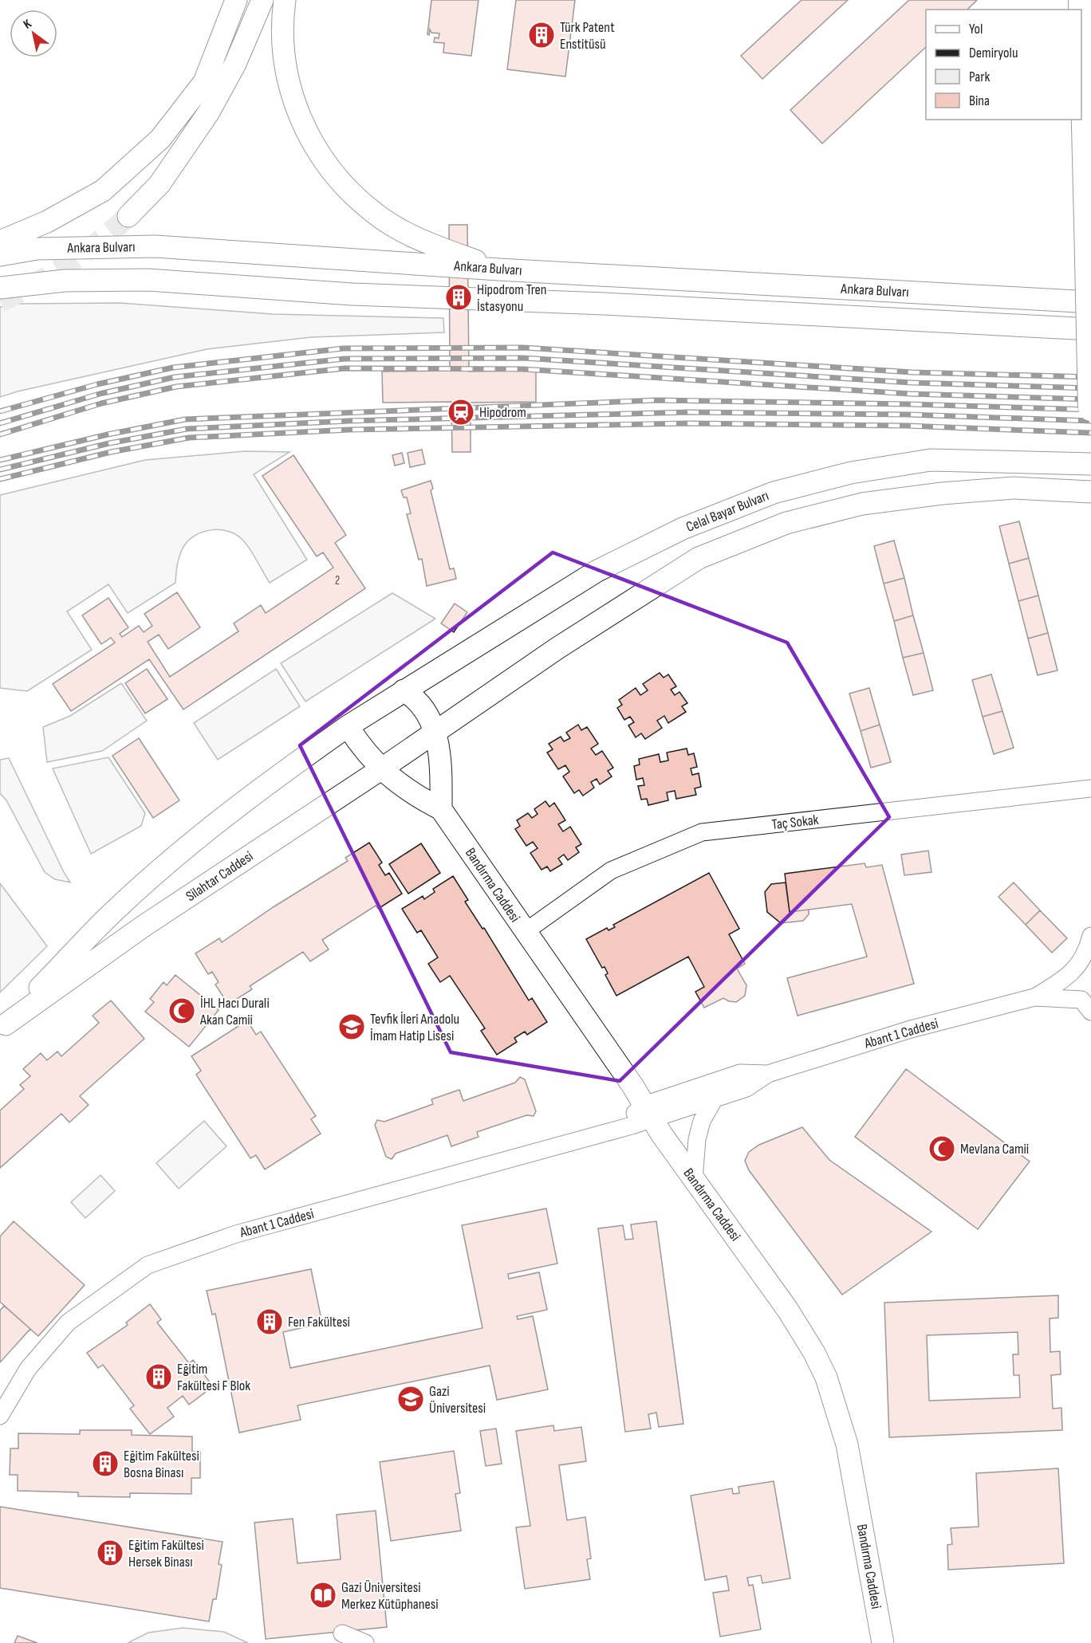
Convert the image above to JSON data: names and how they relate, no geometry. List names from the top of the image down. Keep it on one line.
{"streets":{"main road":["Ankara Bulvarı","Celal Bayar Bulvarı","Silahtar Caddesi","Bandırma Caddesi"],"street":["Taç Sokak","Abant 1 Caddesi"]},"crossings":[["Taç Sokak","Bandırma Caddesi"],["Silahtar Caddesi","Bandırma Caddesi"],["Bandırma Caddesi","Abant 1 Caddesi"]],"places":{"building":["Türk Patent Enstitüsü","Hipodrom Tren İstasyonu","Fen Fakültesi","Eğitim Fakültesi F Blok","Eğitim Fakültesi Bosna Binası","Eğitim Fakültesi Hersek Binası"],"station":["Hipodrom"],"mosque":["İHL Hacı Durali Akan Camii","Mevlana Camii"],"school or university":["Tevfik İleri Anadolu İmam Hatip Lisesi","Gazi Üniversitesi"],"library":["Gazi Üniversitesi Merkez Kütüphanesi"]},"house_numbers":["2"],"legend":["Yol","Demiryolu","Park","Bina"],"north":"top left"}
